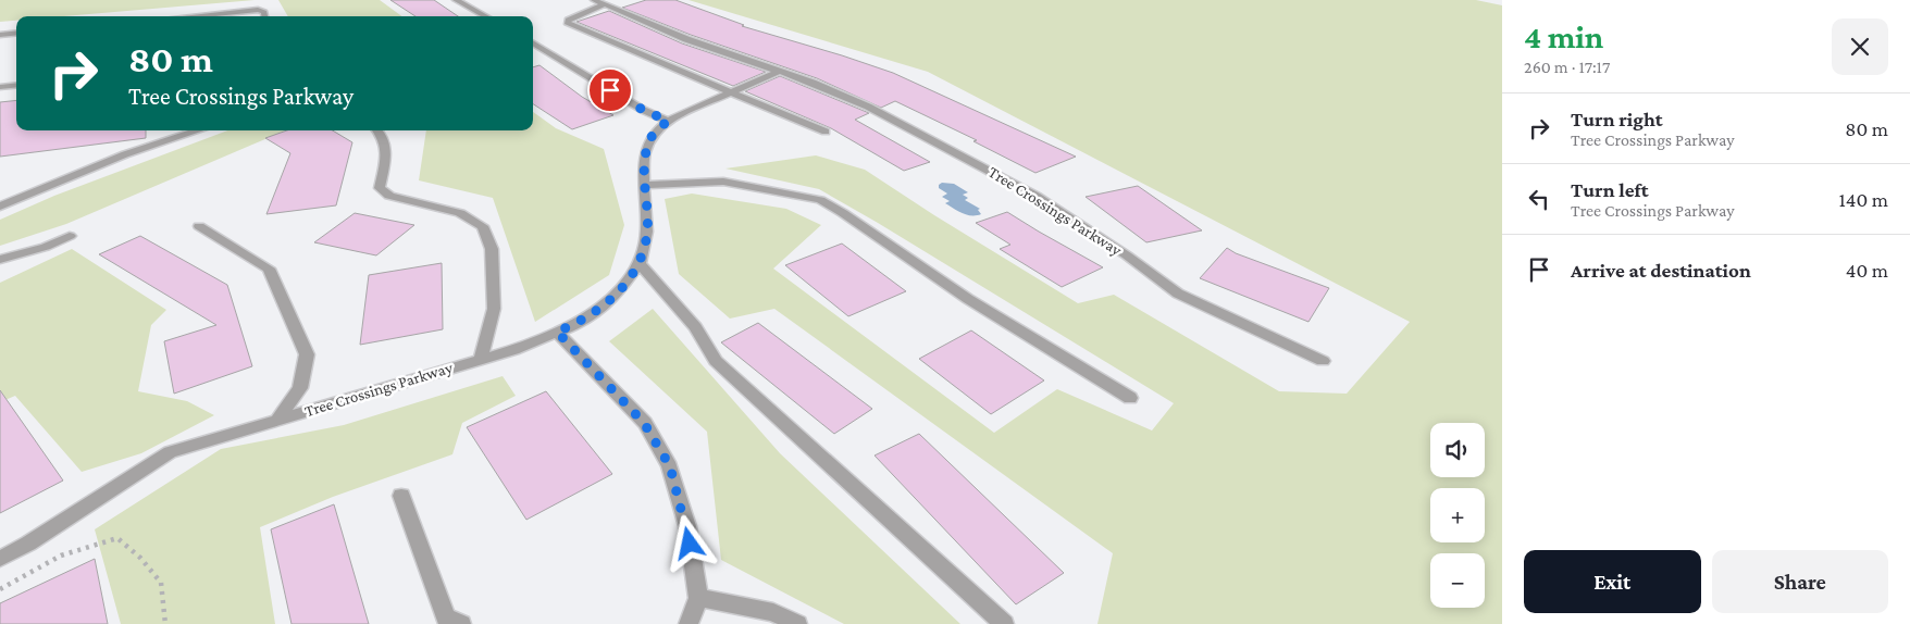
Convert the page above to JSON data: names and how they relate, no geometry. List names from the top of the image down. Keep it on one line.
{"streets":{"street":["Tree Crossings Parkway"]},"page":{"heading":["4 min","260 m · 17:17"],"turn":["80 m","Tree Crossings Parkway"],"list":[{"name":"Turn right","note":"Tree Crossings Parkway","value":"80 m"},{"name":"Turn left","note":"Tree Crossings Parkway","value":"140 m"},{"name":"Arrive at destination","value":"40 m"}],"map_buttons":["+","−"],"buttons":["Exit","Share"]}}
